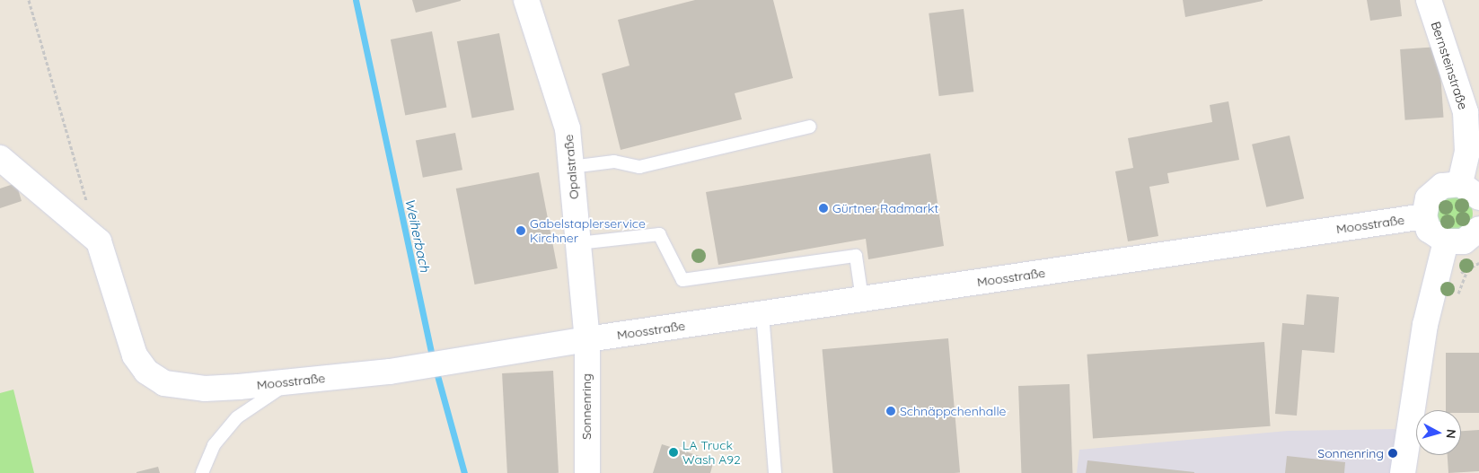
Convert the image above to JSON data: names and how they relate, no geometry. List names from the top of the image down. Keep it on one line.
{"streets":{"street":["Bernsteinstraße","Opalstraße","Moosstraße","Sonnenring"]},"crossings":[["Opalstraße","Moosstraße"],["Opalstraße","Sonnenring"],["Moosstraße","Sonnenring"]],"water":["Weiherbach"],"places":["Gürtner Radmarkt","Gabelstaplerservice Kirchner","Schnäppchenhalle","LA Truck Wash A92","Sonnenring"],"north":"right"}
